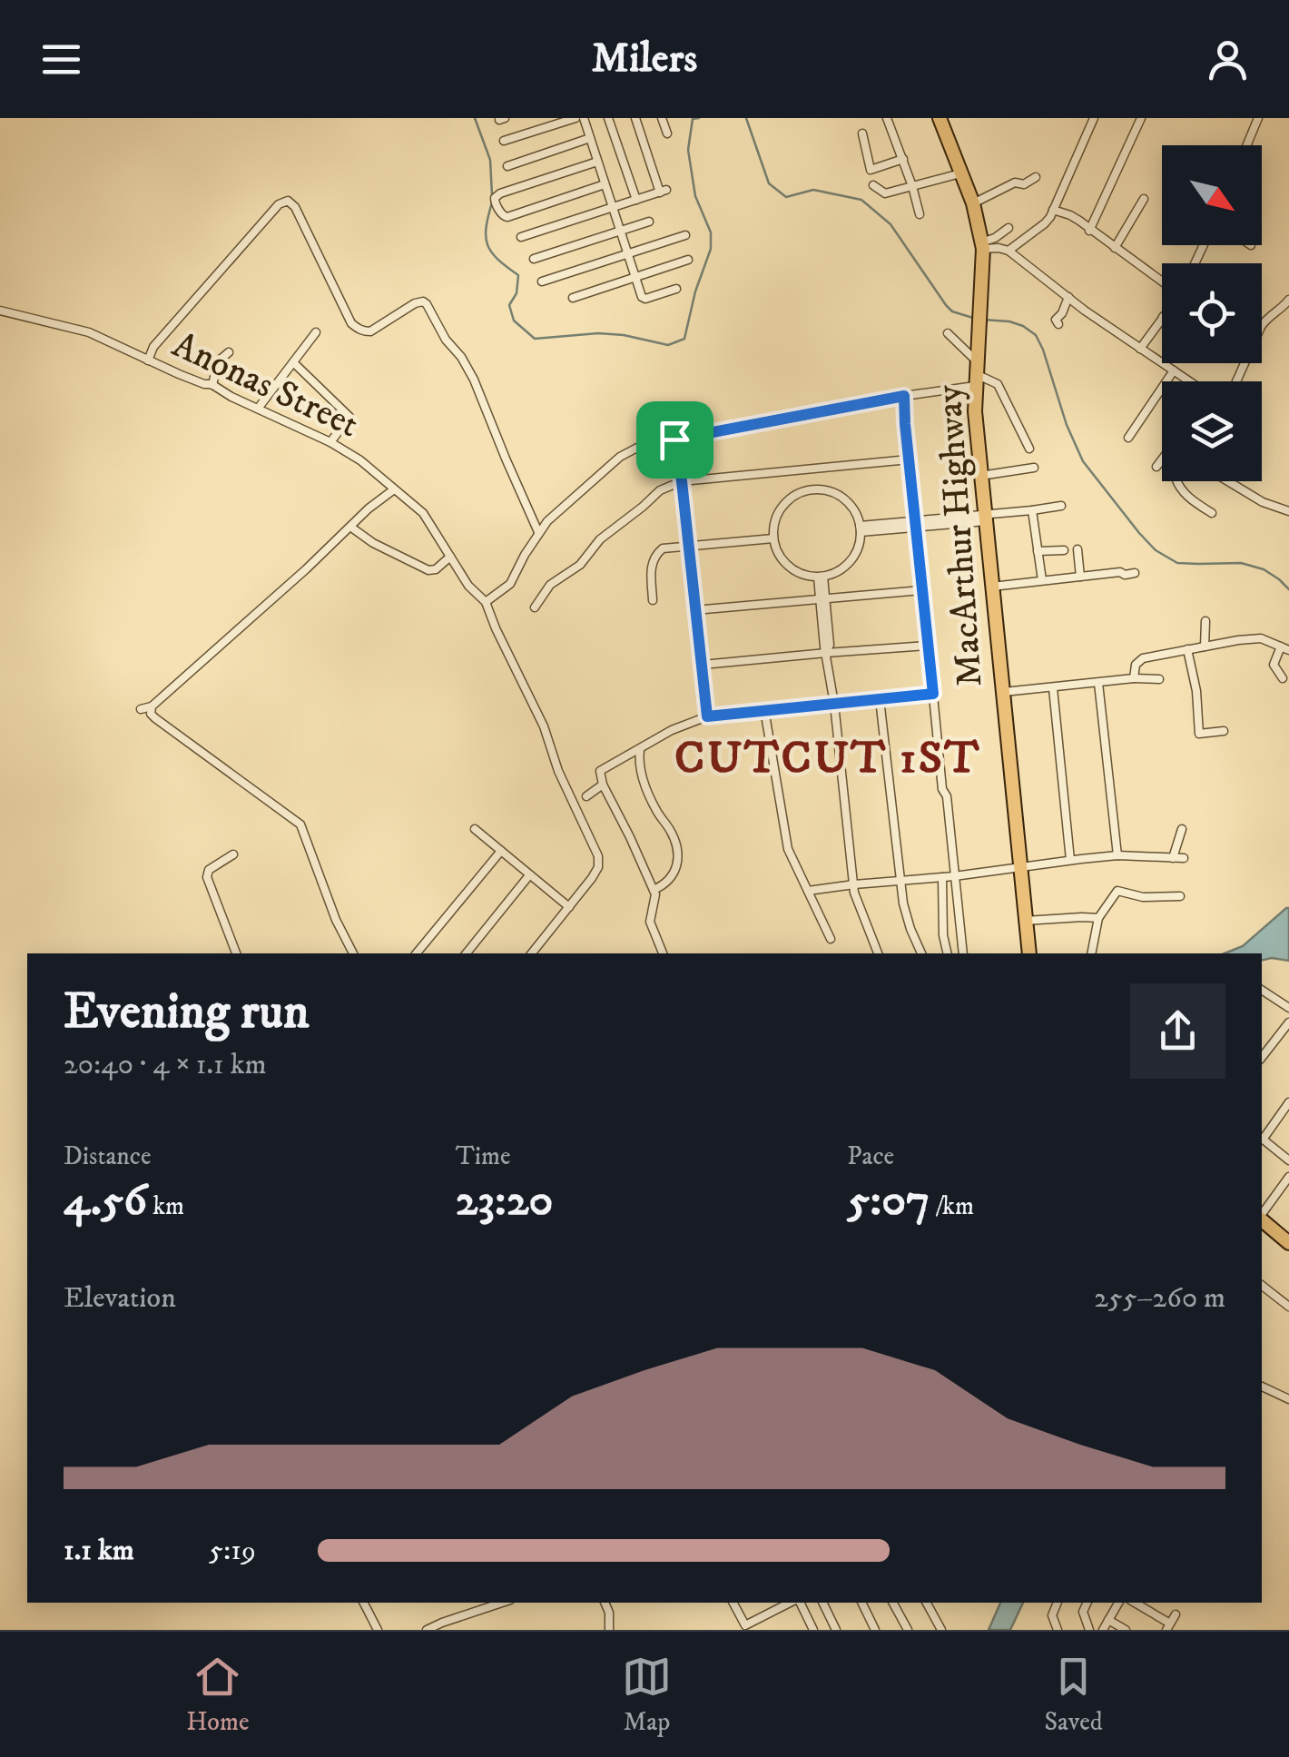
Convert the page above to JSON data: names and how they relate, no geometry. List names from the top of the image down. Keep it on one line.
{"streets":{"highway":["MacArthur Highway"],"street":["Anonas Street"]},"districts":["CUTCUT 1ST"],"north":"bottom right","page":{"header":"Milers","heading":["Evening run","20:40 · 4 × 1.1 km"],"stats":[["Distance","4.56 km"],["Time","23:20"],["Pace","5:07 /km"]],"chart":["Elevation","255–260 m"],"list":[{"name":"1.1 km","note":"5:19"}],"tabs":["Home","Map","Saved"]}}
